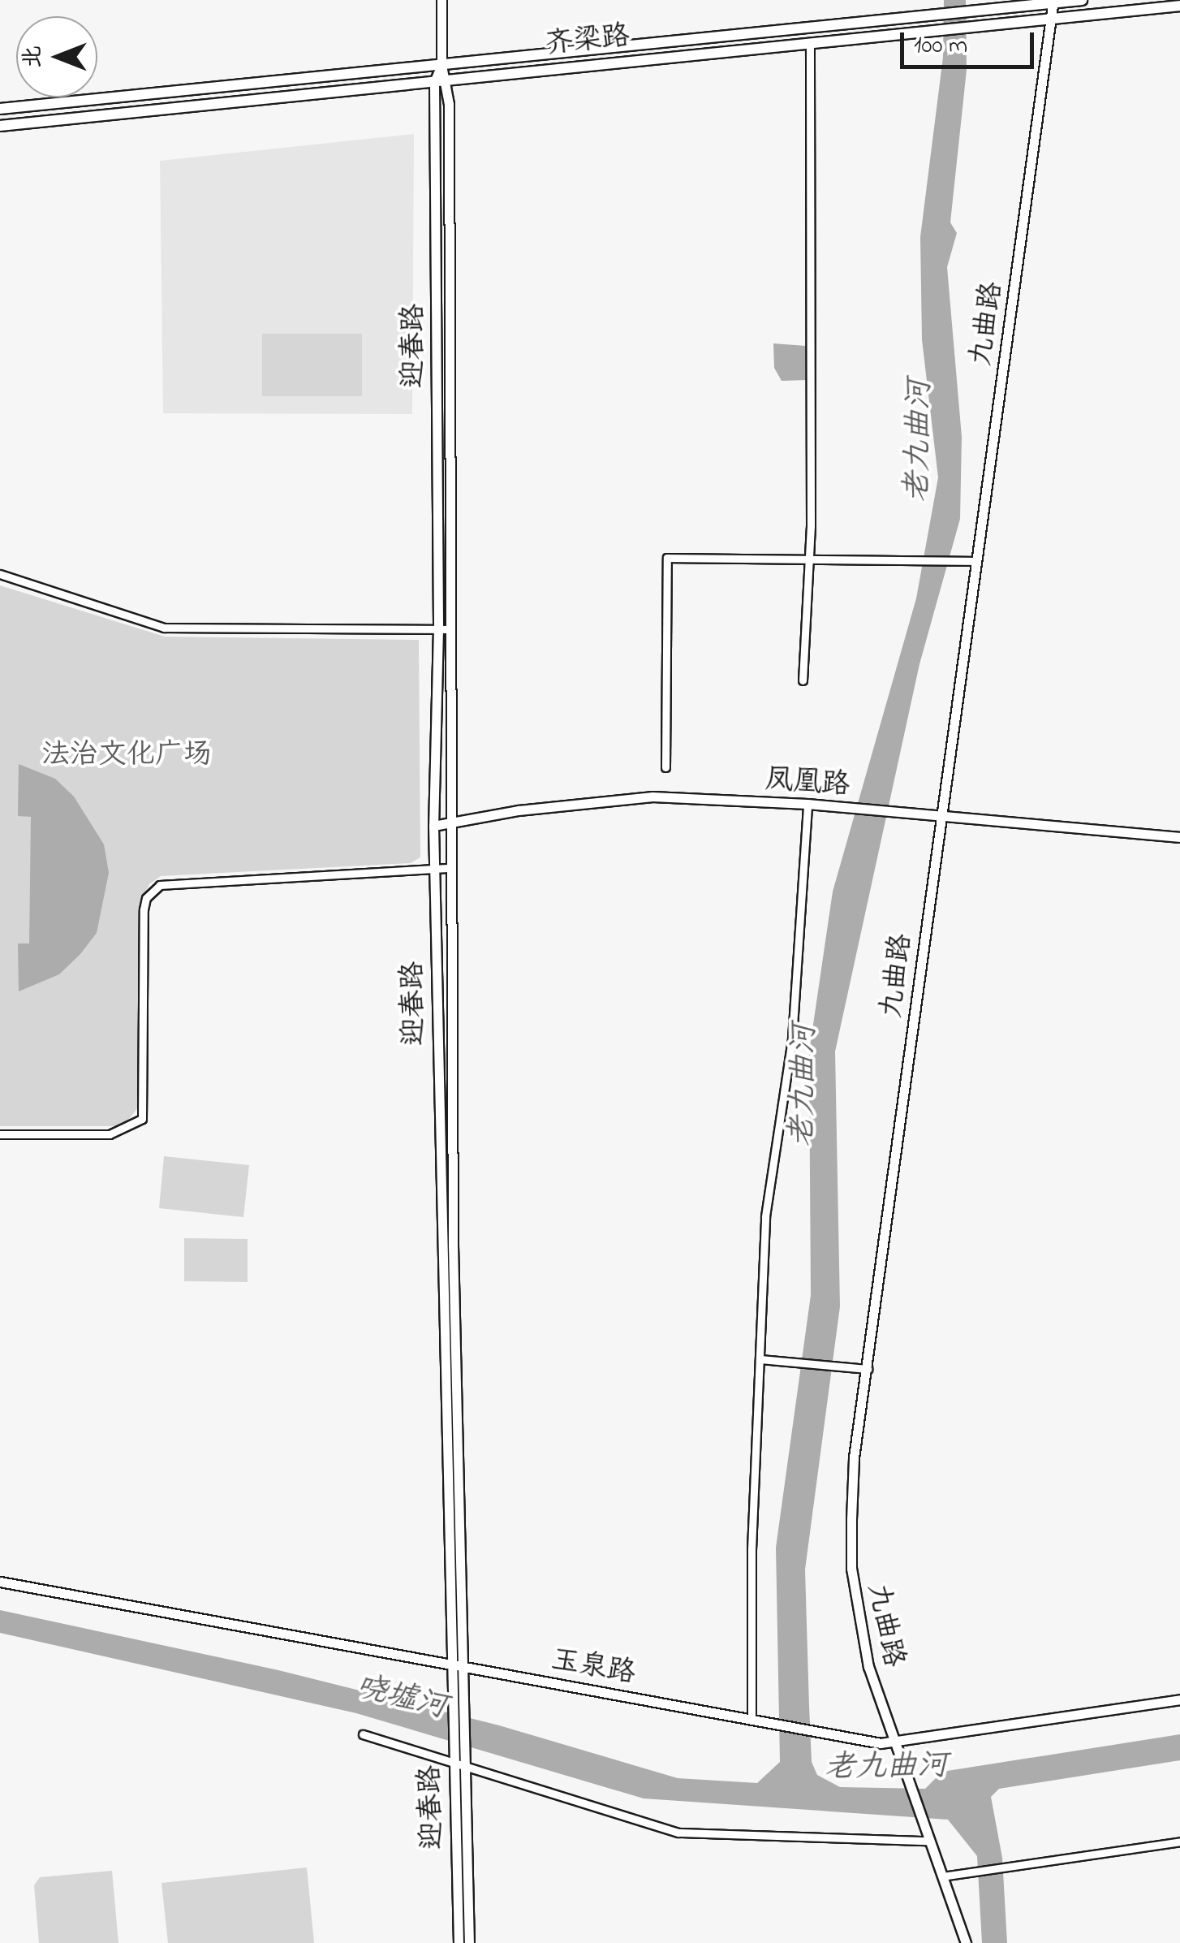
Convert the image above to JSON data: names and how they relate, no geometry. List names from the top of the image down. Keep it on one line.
{"streets":{"main road":["齐梁路"],"street":["九曲路","迎春路","凤凰路","玉泉路"]},"crossings":[["齐梁路","九曲路"],["齐梁路","迎春路"],["九曲路","凤凰路"],["九曲路","玉泉路"],["迎春路","凤凰路"],["迎春路","玉泉路"]],"water":["老九曲河","哓墟河"],"parks":["法治文化广场"],"scale_bar":"100 m","north":"left"}
